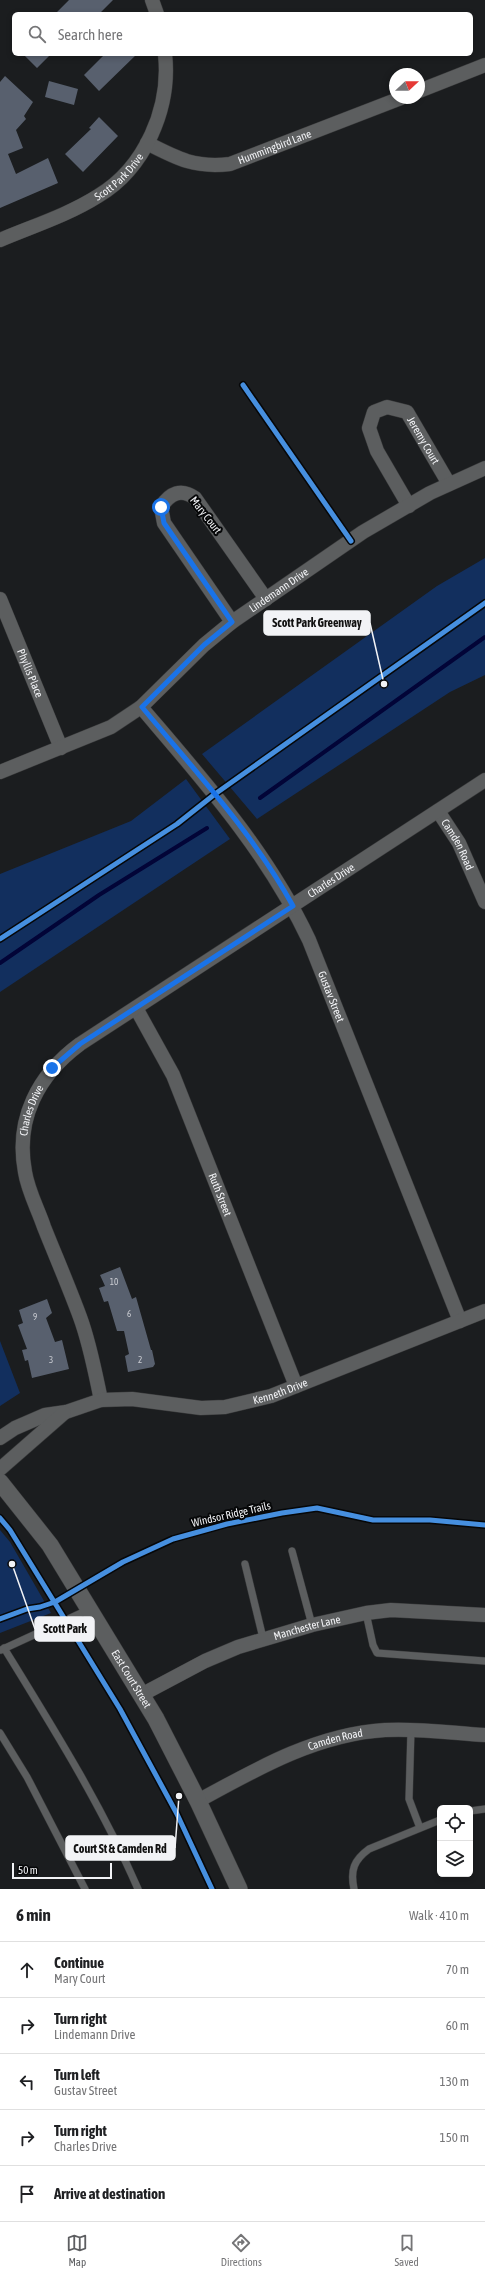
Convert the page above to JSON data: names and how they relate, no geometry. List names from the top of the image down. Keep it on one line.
{"streets":{"street":["Hummingbird Lane","Scott Park Drive","Jeremy Court","Mary Court","Lindemann Drive","Phyllis Place","Camden Road","Charles Drive","Gustav Street","Ruth Street","Kenneth Drive","Manchester Lane","East Court Street"],"cycle path":["Windsor Ridge Trails"]},"crossings":[["Hummingbird Lane","Scott Park Drive"],["Jeremy Court","Lindemann Drive"],["Mary Court","Lindemann Drive"],["Lindemann Drive","Phyllis Place"],["Lindemann Drive","Gustav Street"],["Camden Road","Charles Drive"],["Camden Road","East Court Street"],["Charles Drive","Gustav Street"],["Charles Drive","Ruth Street"],["Charles Drive","Kenneth Drive"],["Gustav Street","Kenneth Drive"],["Ruth Street","Kenneth Drive"],["Manchester Lane","East Court Street"]],"places":["Scott Park Greenway","Scott Park","Court St & Camden Rd"],"house_numbers":["10","6","9","3","2"],"scale_bar":"50 m","north":"right","page":{"search":"Search here","scale":"50 m","heading":["6 min","Walk · 410 m"],"list":[["Continue","Mary Court","70 m"],["Turn right","Lindemann Drive","60 m"],["Turn left","Gustav Street","130 m"],["Turn right","Charles Drive","150 m"],"Arrive at destination"],"nav":["Map","Directions","Saved"]}}
